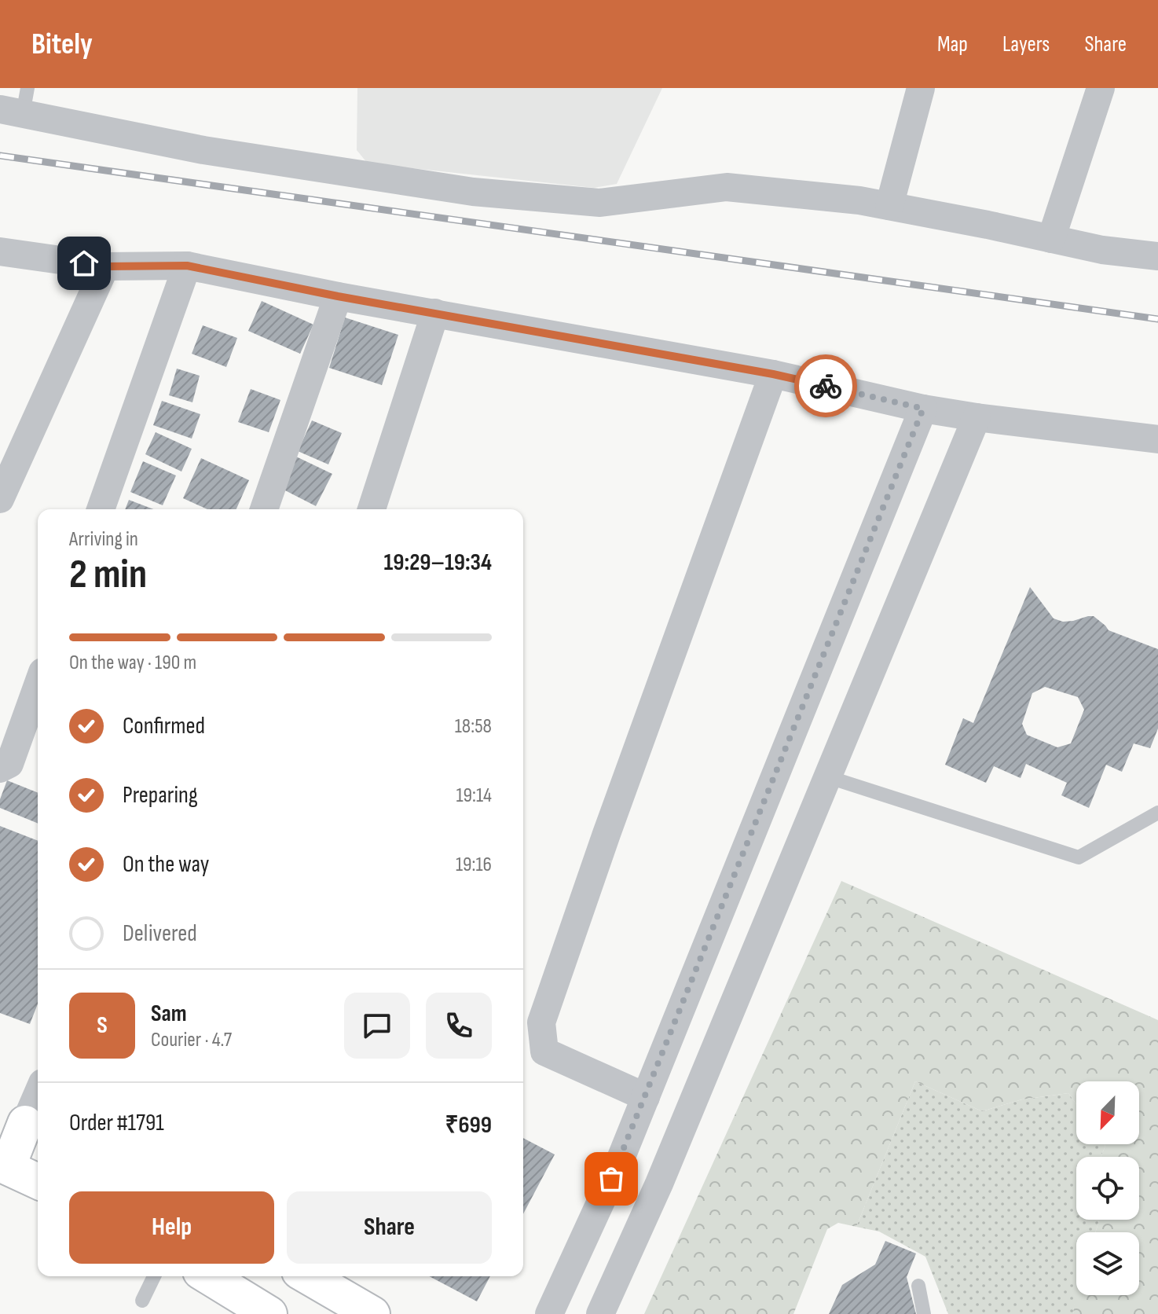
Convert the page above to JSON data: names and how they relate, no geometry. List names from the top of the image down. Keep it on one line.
{"north":"bottom left","page":{"header":"Bitely","nav":["Map","Layers","Share"],"heading":["2 min","Arriving in","19:29–19:34"],"panel":["Sam","Courier · 4.7","Order #1791","₹699"],"bar":"On the way · 190 m","list":[["Confirmed","18:58"],["Preparing","19:14"],["On the way","19:16"],"Delivered"],"round":"S","buttons":["Help","Share"]}}
